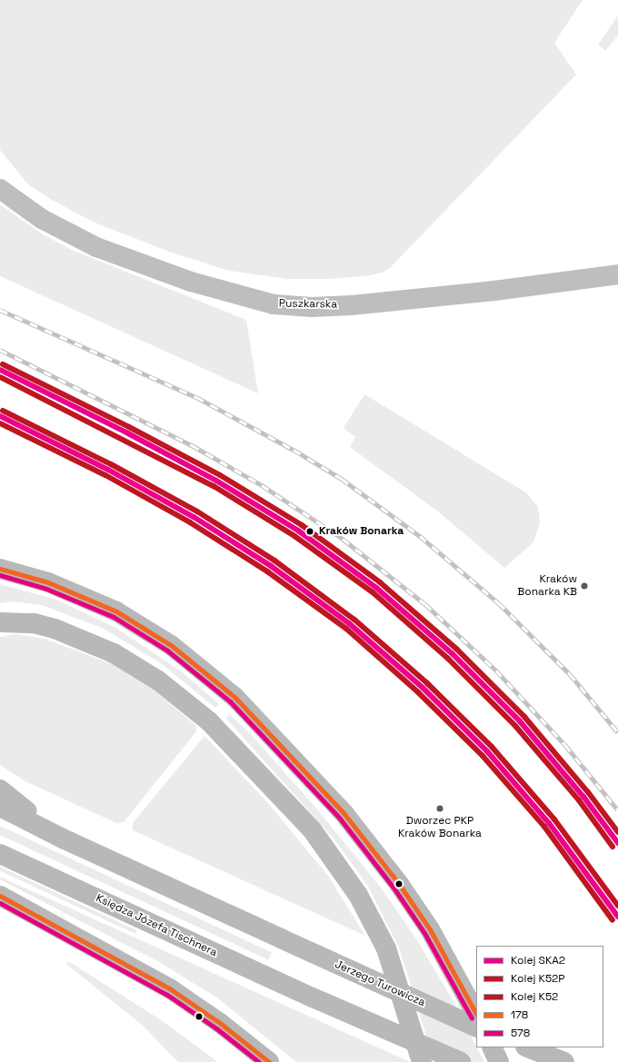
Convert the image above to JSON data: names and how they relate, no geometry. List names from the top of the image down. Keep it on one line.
{"streets":{"main road":["Księdza Józefa Tischnera","Jerzego Turowicza"],"street":["Puszkarska"]},"places":["Kraków Bonarka","Kraków Bonarka KB","Dworzec PKP Kraków Bonarka"],"lines":["rail line K52","rail line SKA2","rail line K52P","transit line 178","transit line 578"],"legend":["Kolej SKA2","Kolej K52P","Kolej K52","178","578"]}
